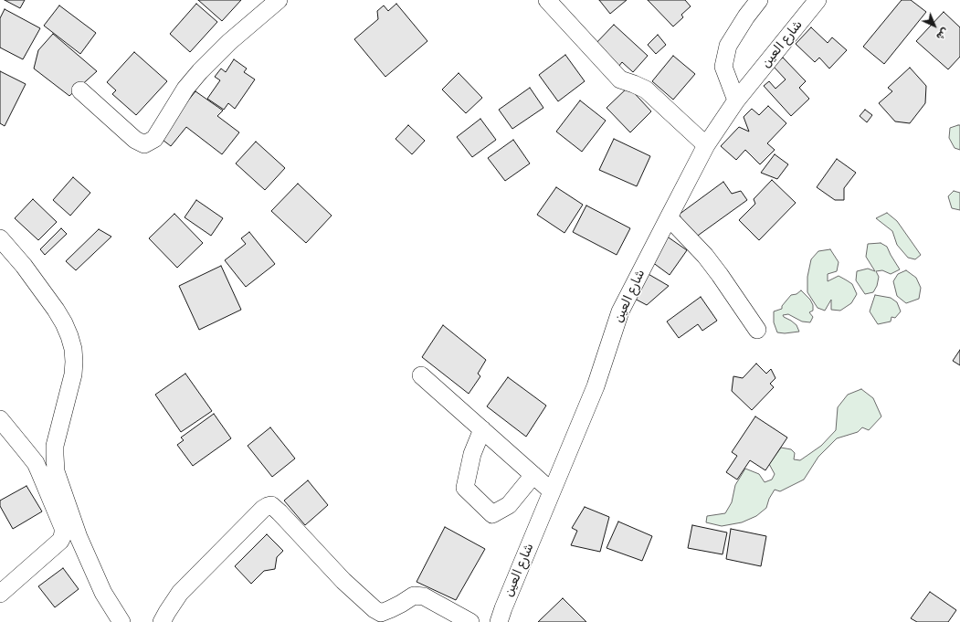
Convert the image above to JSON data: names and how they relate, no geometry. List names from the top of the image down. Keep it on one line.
{"streets":{"street":["شارع العين"]},"north":"bottom right"}
